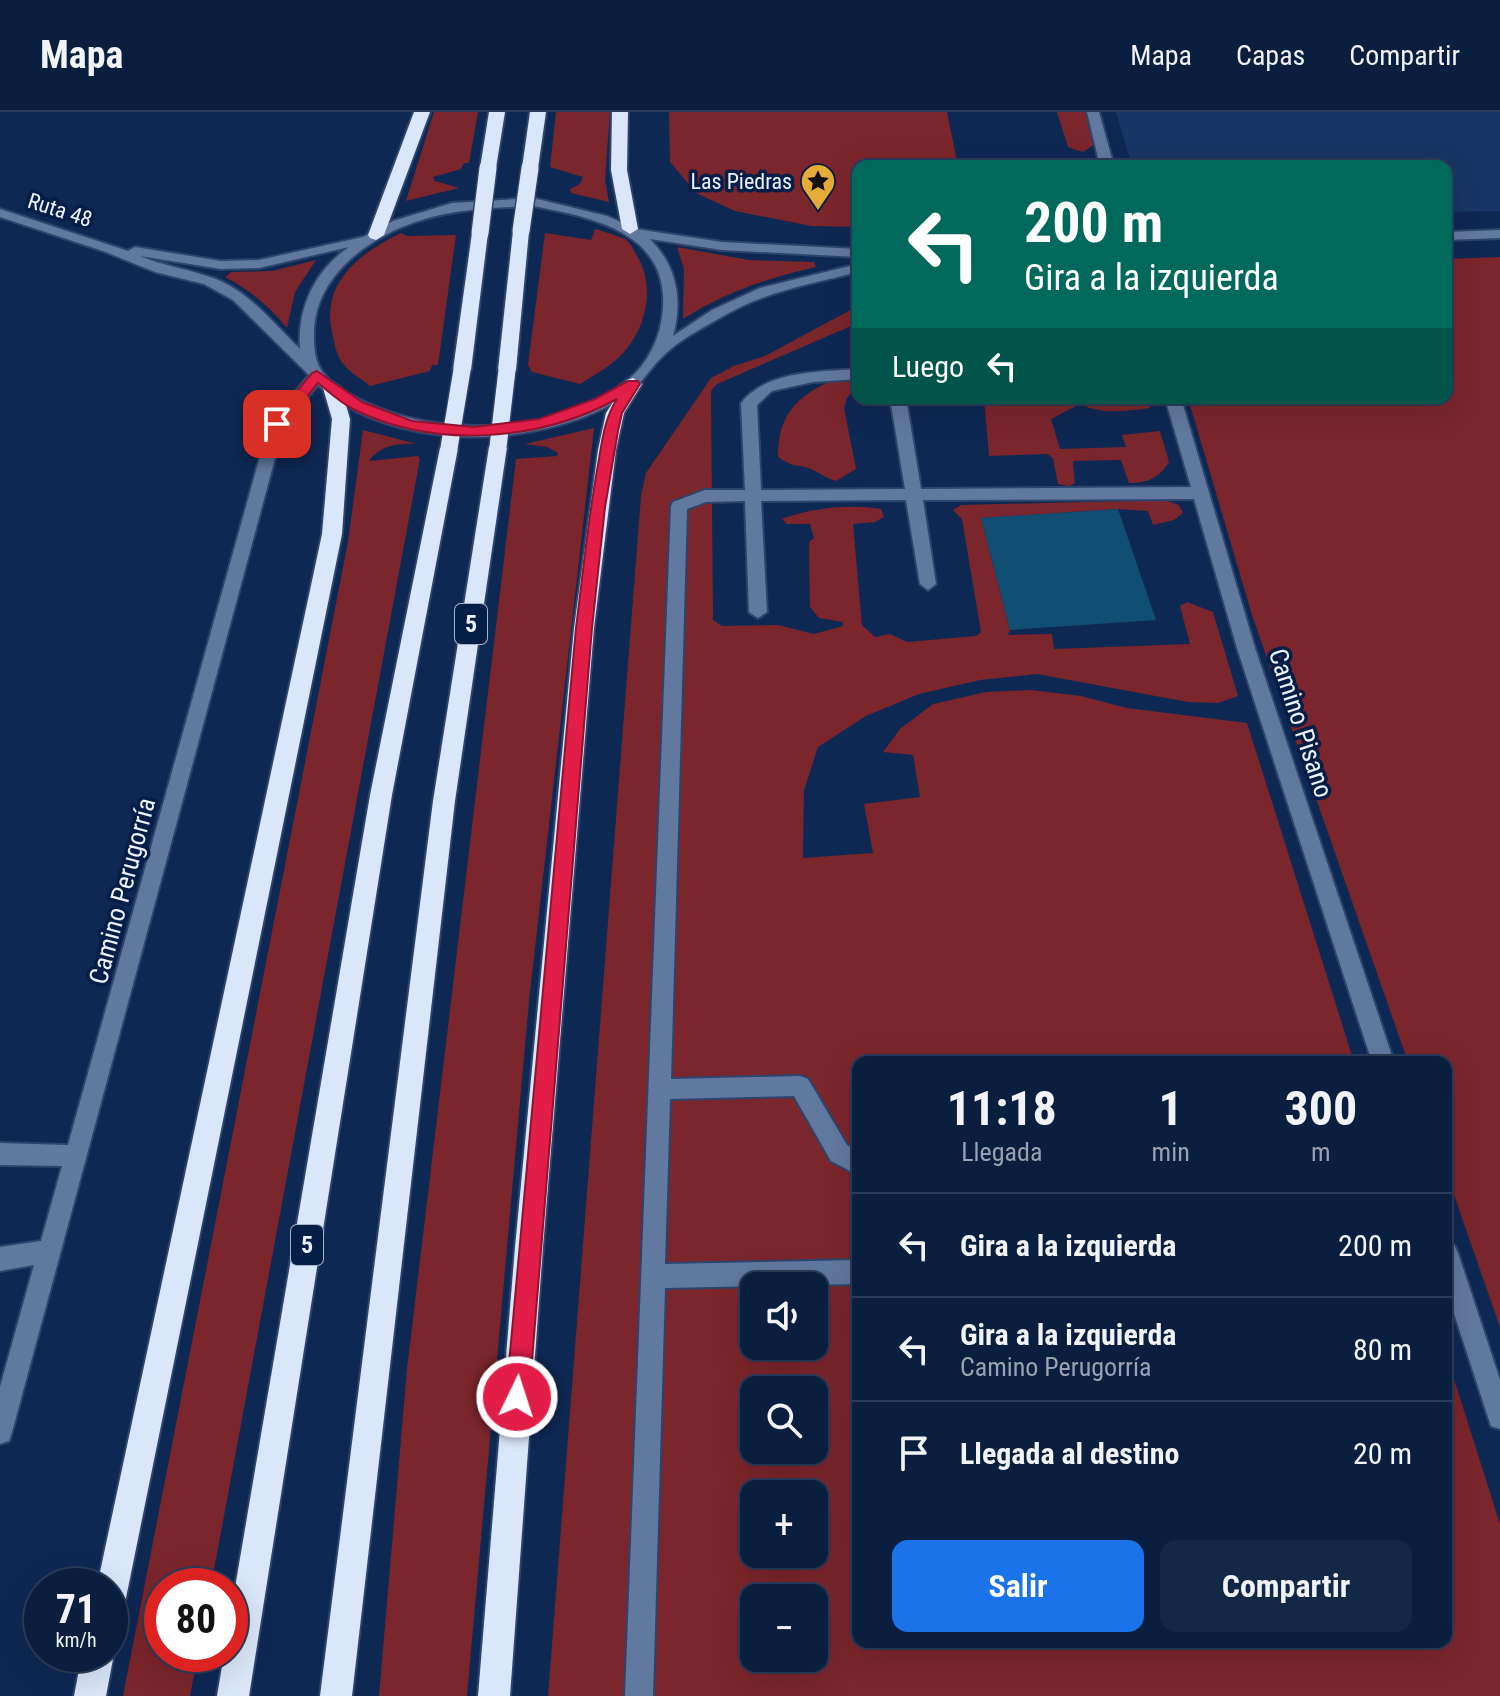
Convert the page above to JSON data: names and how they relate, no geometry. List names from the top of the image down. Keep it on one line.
{"streets":{"highway":["5"],"street":["Ruta 48","Camino Pisano","Camino Perugorría"]},"places":{"place":["Las Piedras"]},"page":{"header":"Mapa","nav":["Mapa","Capas","Compartir"],"turn":["200 m","Gira a la izquierda"],"then":"Luego","eta":["11:18","Llegada","1","min","300","m"],"list":[{"name":"Gira a la izquierda","value":"200 m"},{"name":"Gira a la izquierda","note":"Camino Perugorría","value":"80 m"},{"name":"Llegada al destino","value":"20 m"}],"map_buttons":["+","−"],"buttons":["Salir","Compartir"],"speed":"71 km/h","limit":"80"}}
